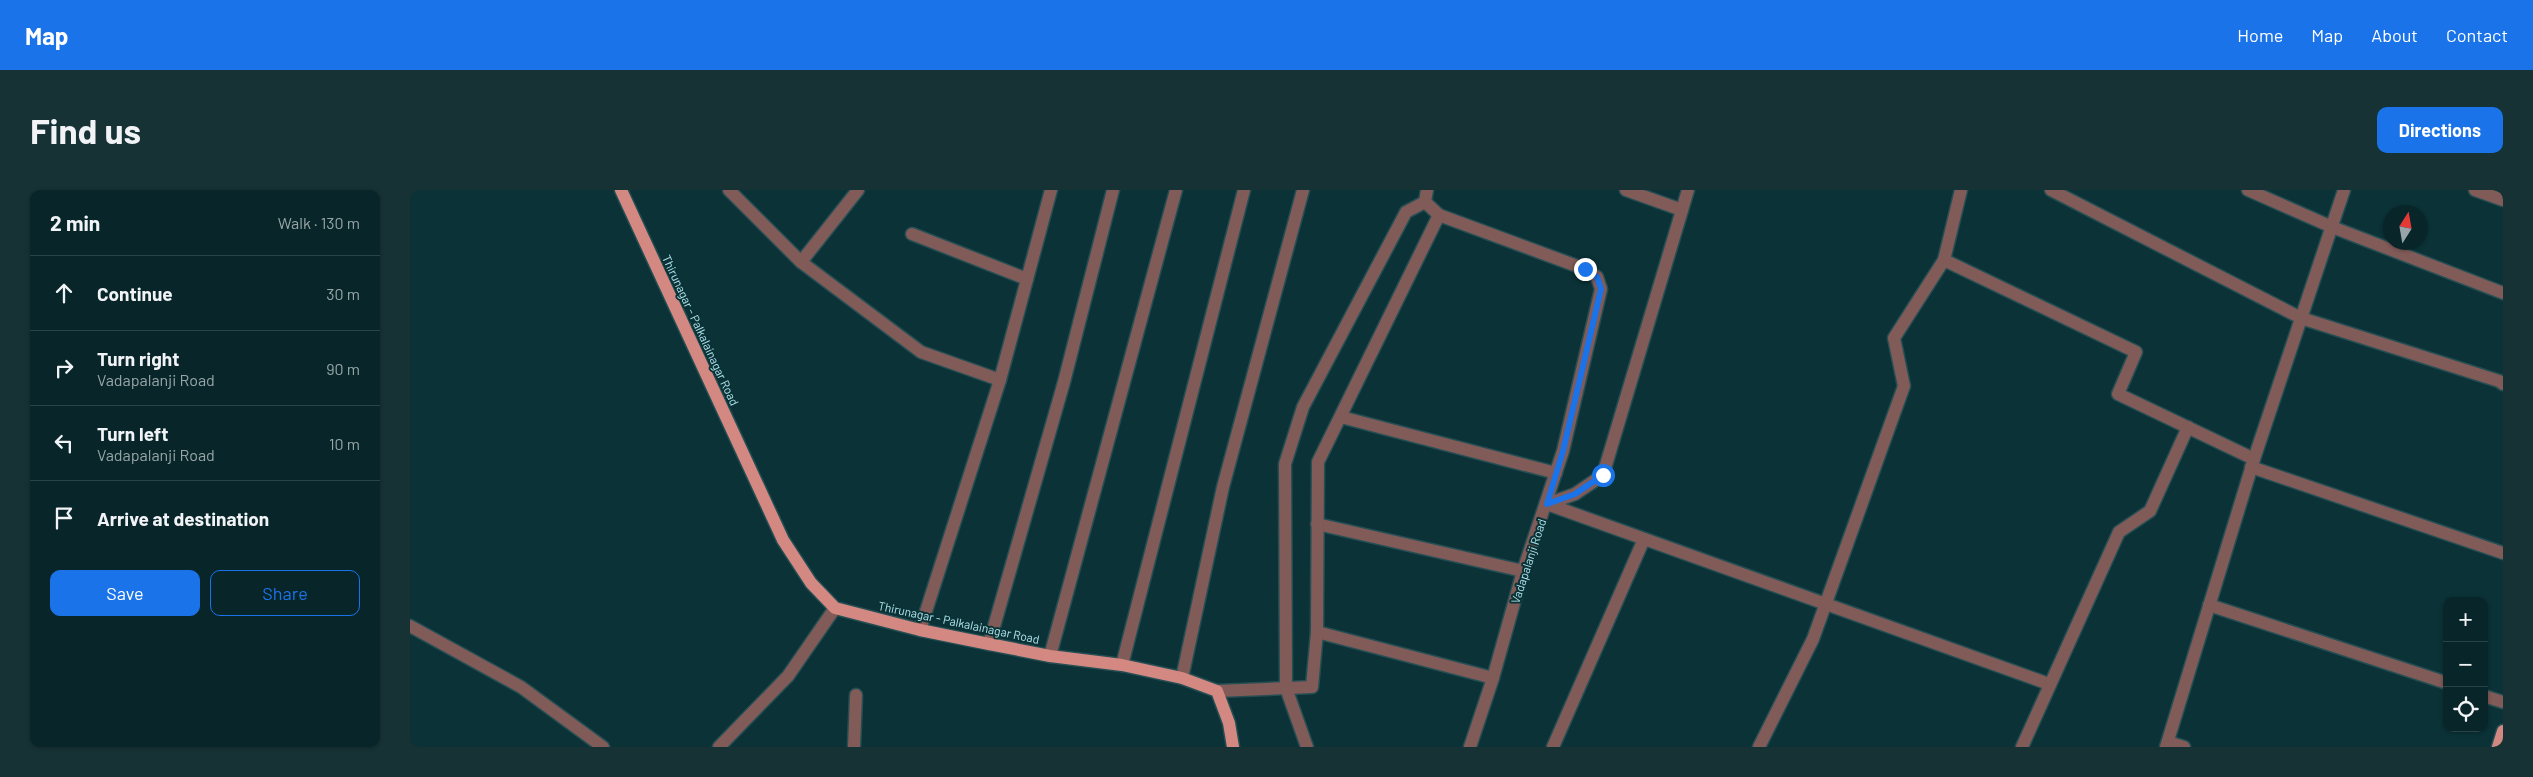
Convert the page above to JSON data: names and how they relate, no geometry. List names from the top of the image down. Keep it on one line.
{"streets":{"main road":["Thirunagar - Palkalainagar Road"],"street":["Vadapalanji Road"]},"north":"top","page":{"header":"Map","nav":["Home","Map","About","Contact"],"buttons":["Directions",["Save","Share"]],"title":"Find us","heading":["2 min","Walk · 130 m"],"list":[["Continue","30 m"],["Turn right","Vadapalanji Road","90 m"],["Turn left","Vadapalanji Road","10 m"],"Arrive at destination"],"map_buttons":["+","−"]}}
